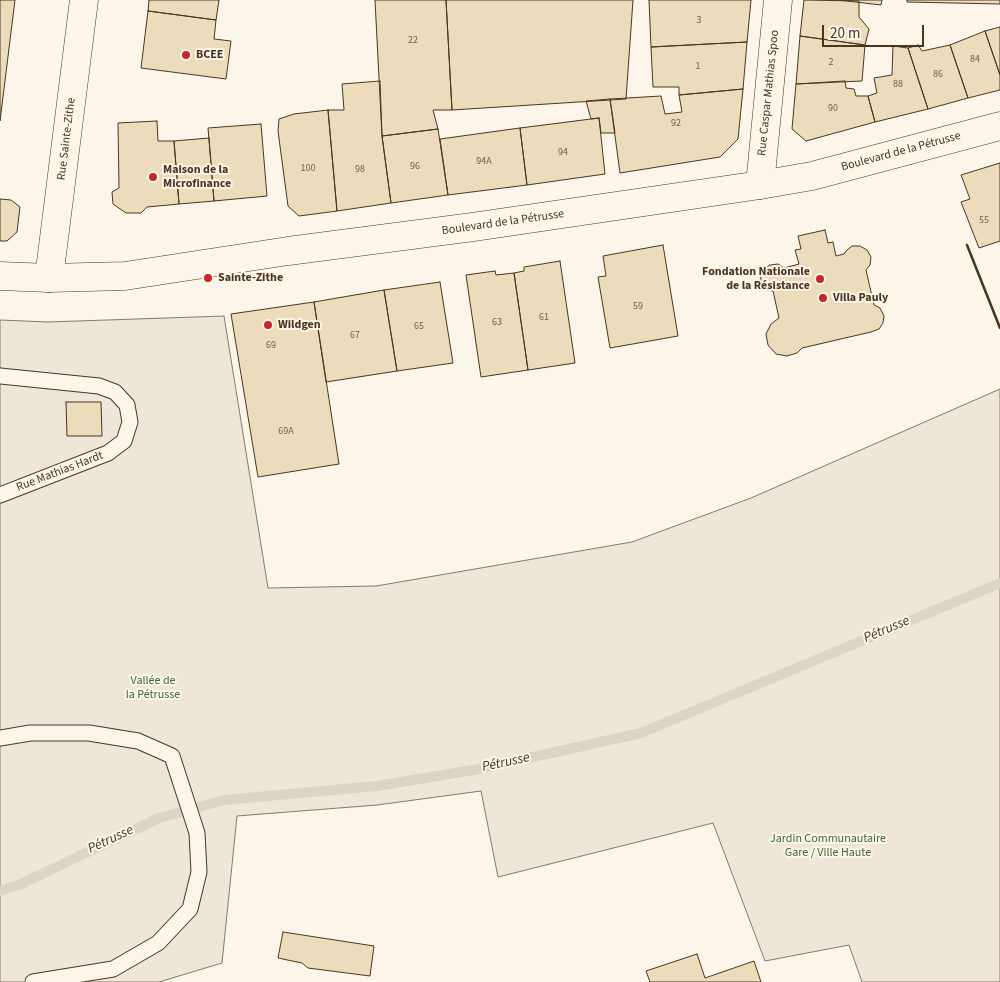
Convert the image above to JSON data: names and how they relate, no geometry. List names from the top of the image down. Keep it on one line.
{"streets":{"main road":["Rue Caspar Mathias Spoo","Rue Sainte-Zithe","Boulevard de la Pétrusse"],"lane":["Rue Mathias Hardt"]},"crossings":[["Rue Caspar Mathias Spoo","Boulevard de la Pétrusse"],["Rue Sainte-Zithe","Boulevard de la Pétrusse"]],"water":["Pétrusse"],"parks":["Vallée de la Pétrusse","Jardin Communautaire Gare / Ville Haute"],"places":["BCEE","Maison de la Microfinance","Sainte-Zithe","Fondation Nationale de la Résistance","Villa Pauly","Wildgen"],"house_numbers":["3","22","84","2","1","86","88","90","92","94","94A","96","100","98","55","59","61","63","65","67","69","69A"],"scale_bar":"20 m"}
